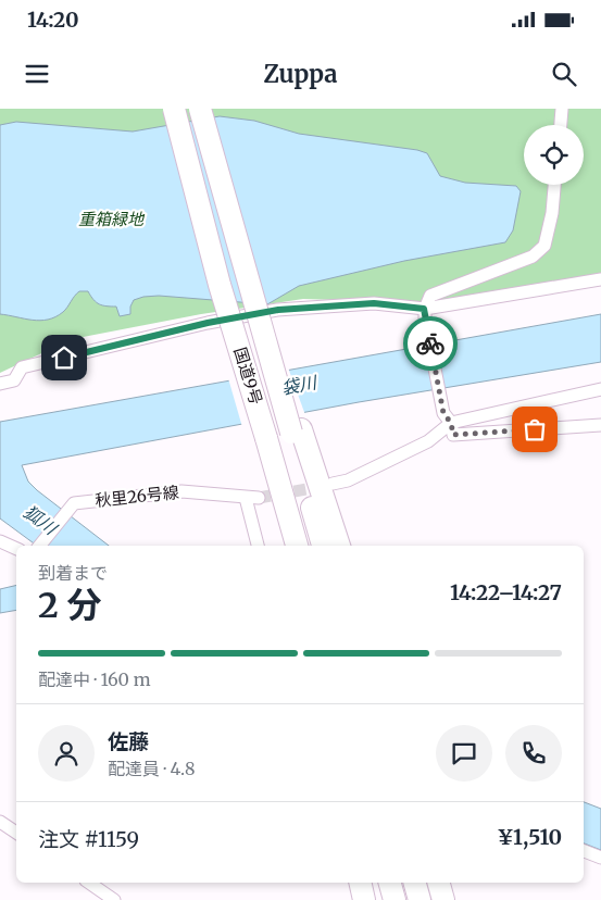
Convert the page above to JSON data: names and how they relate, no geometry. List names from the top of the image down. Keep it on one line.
{"streets":{"highway":["国道9号"],"street":["秋里26号線"]},"water":["袋川","狐川"],"parks":["重箱緑地"],"page":{"status":"14:20","header":"Zuppa","heading":["2 分","到着まで","14:22–14:27"],"panel":["佐藤","配達員 · 4.8","注文 #1159","¥1,510"],"bar":"配達中 · 160 m"}}
